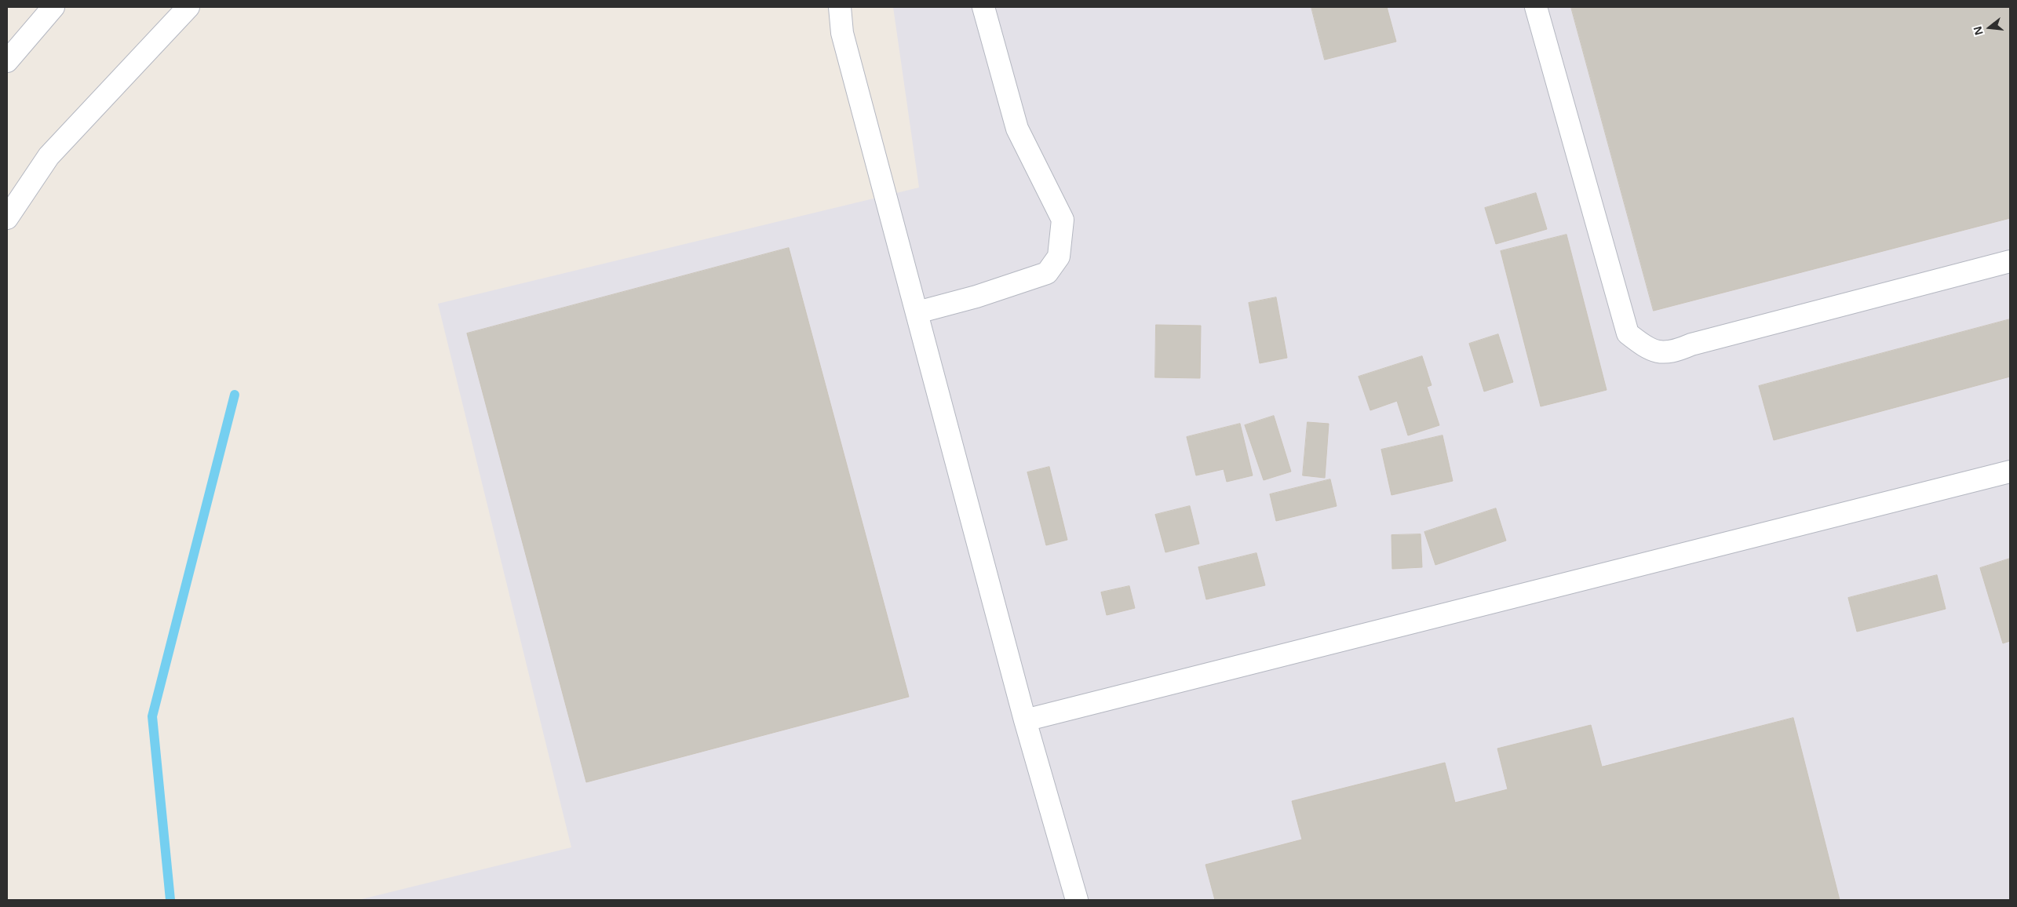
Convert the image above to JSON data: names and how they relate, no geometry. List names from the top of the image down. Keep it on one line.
{"north":"left"}
